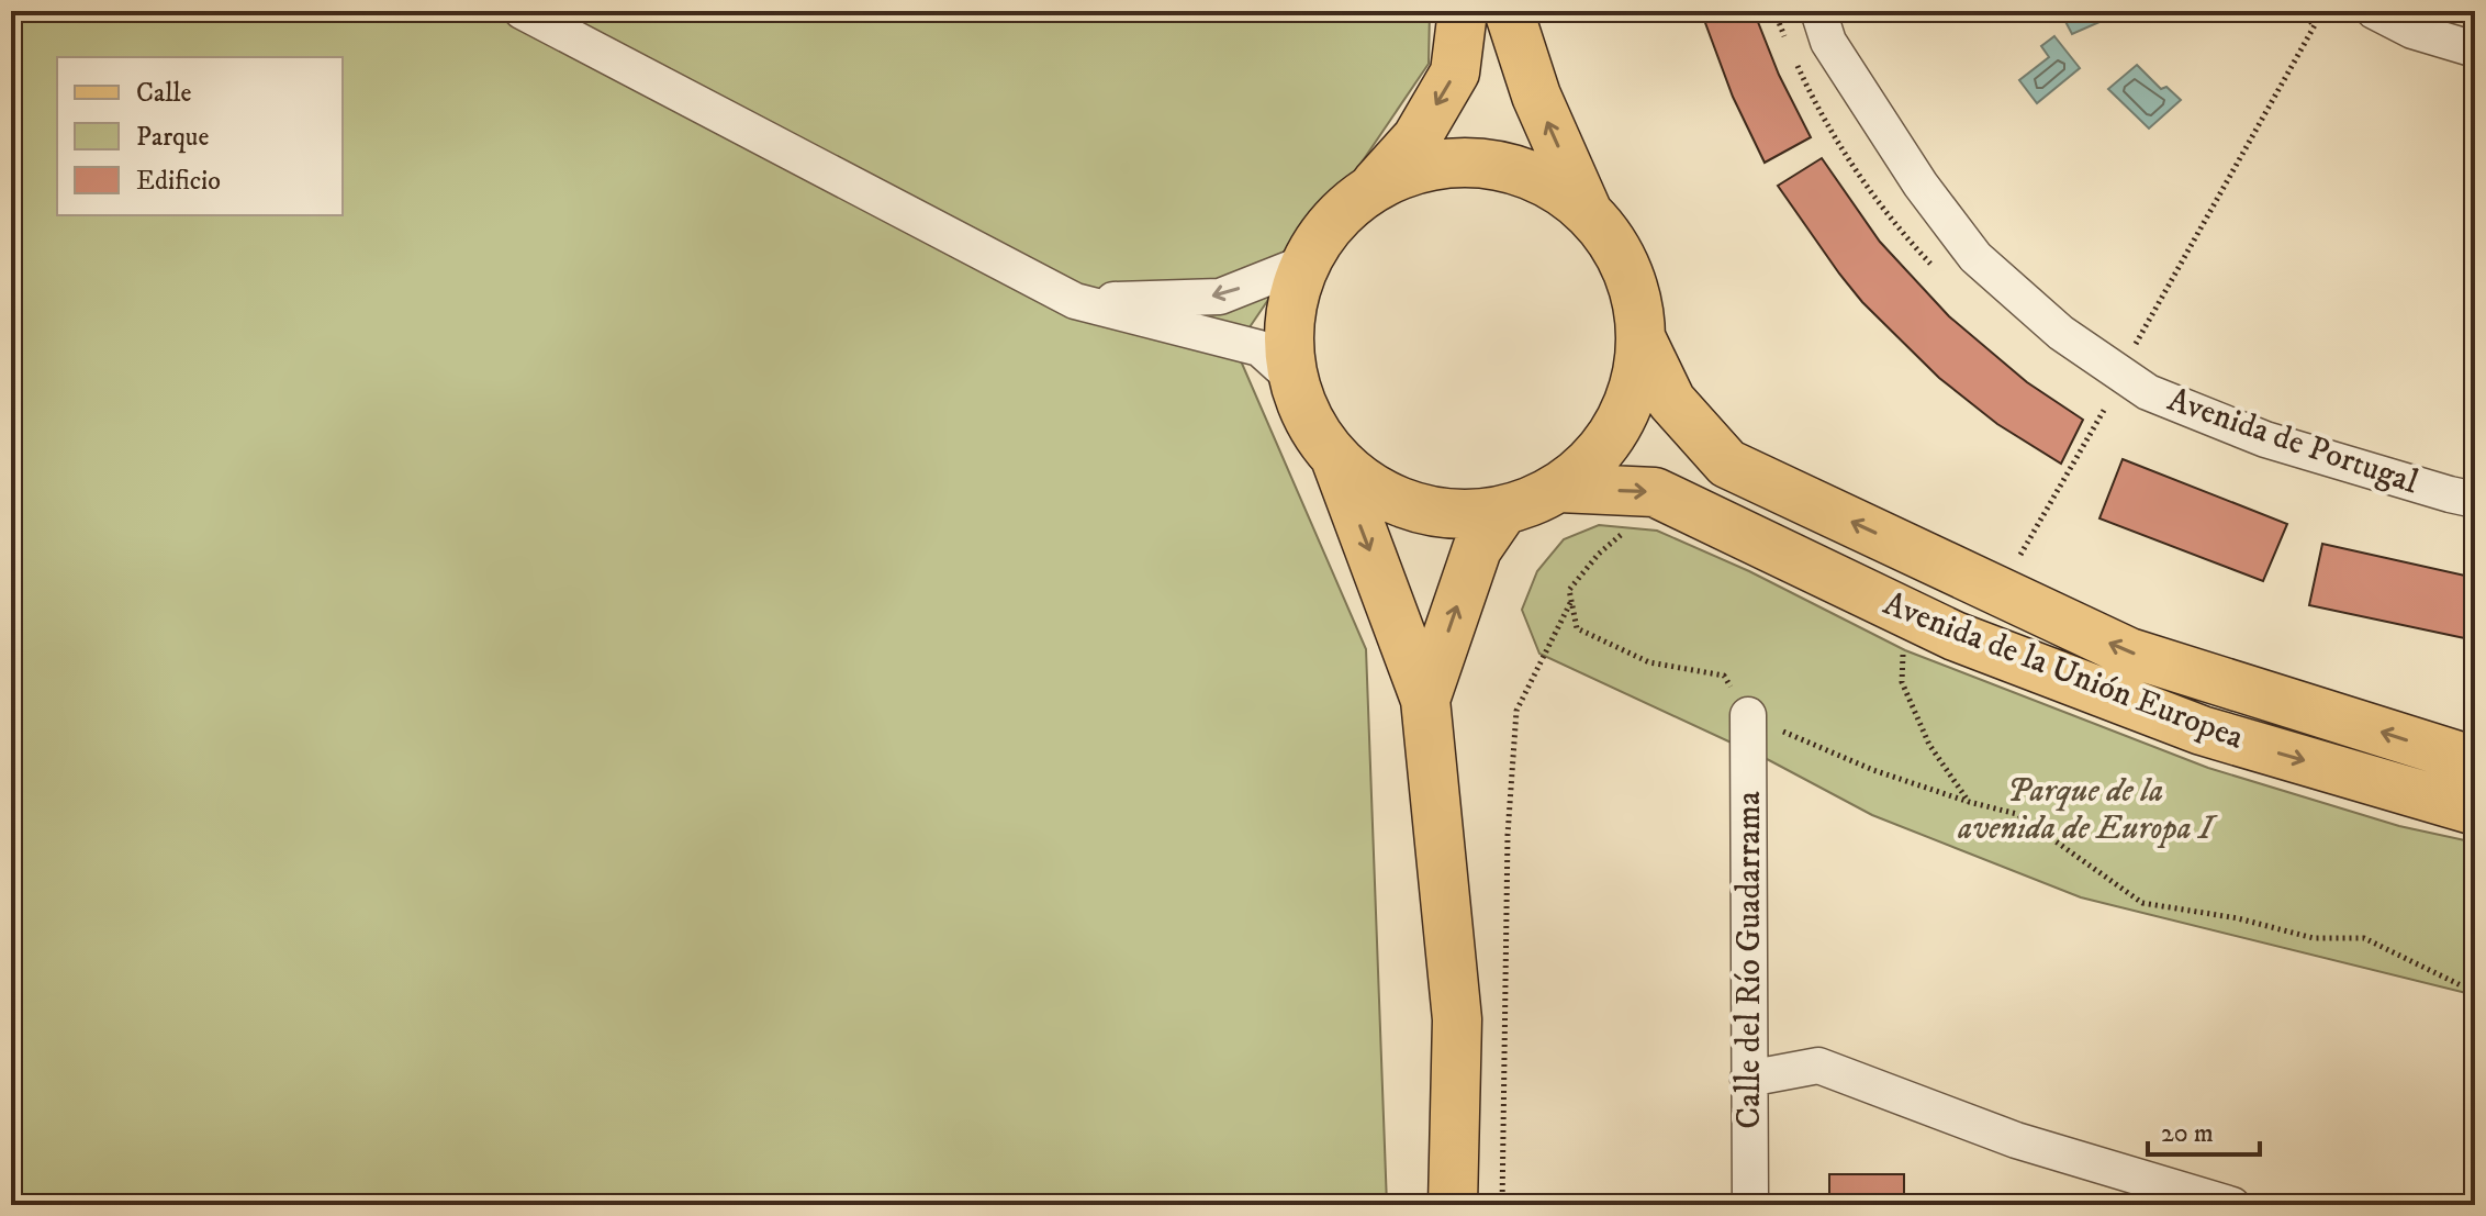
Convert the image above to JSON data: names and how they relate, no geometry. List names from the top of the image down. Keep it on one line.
{"streets":{"main road":["Avenida de la Unión Europea"],"street":["Avenida de Portugal","Calle del Río Guadarrama"]},"parks":["Parque de la avenida de Europa I"],"legend":["Calle","Parque","Edificio"],"scale_bar":"20 m"}
